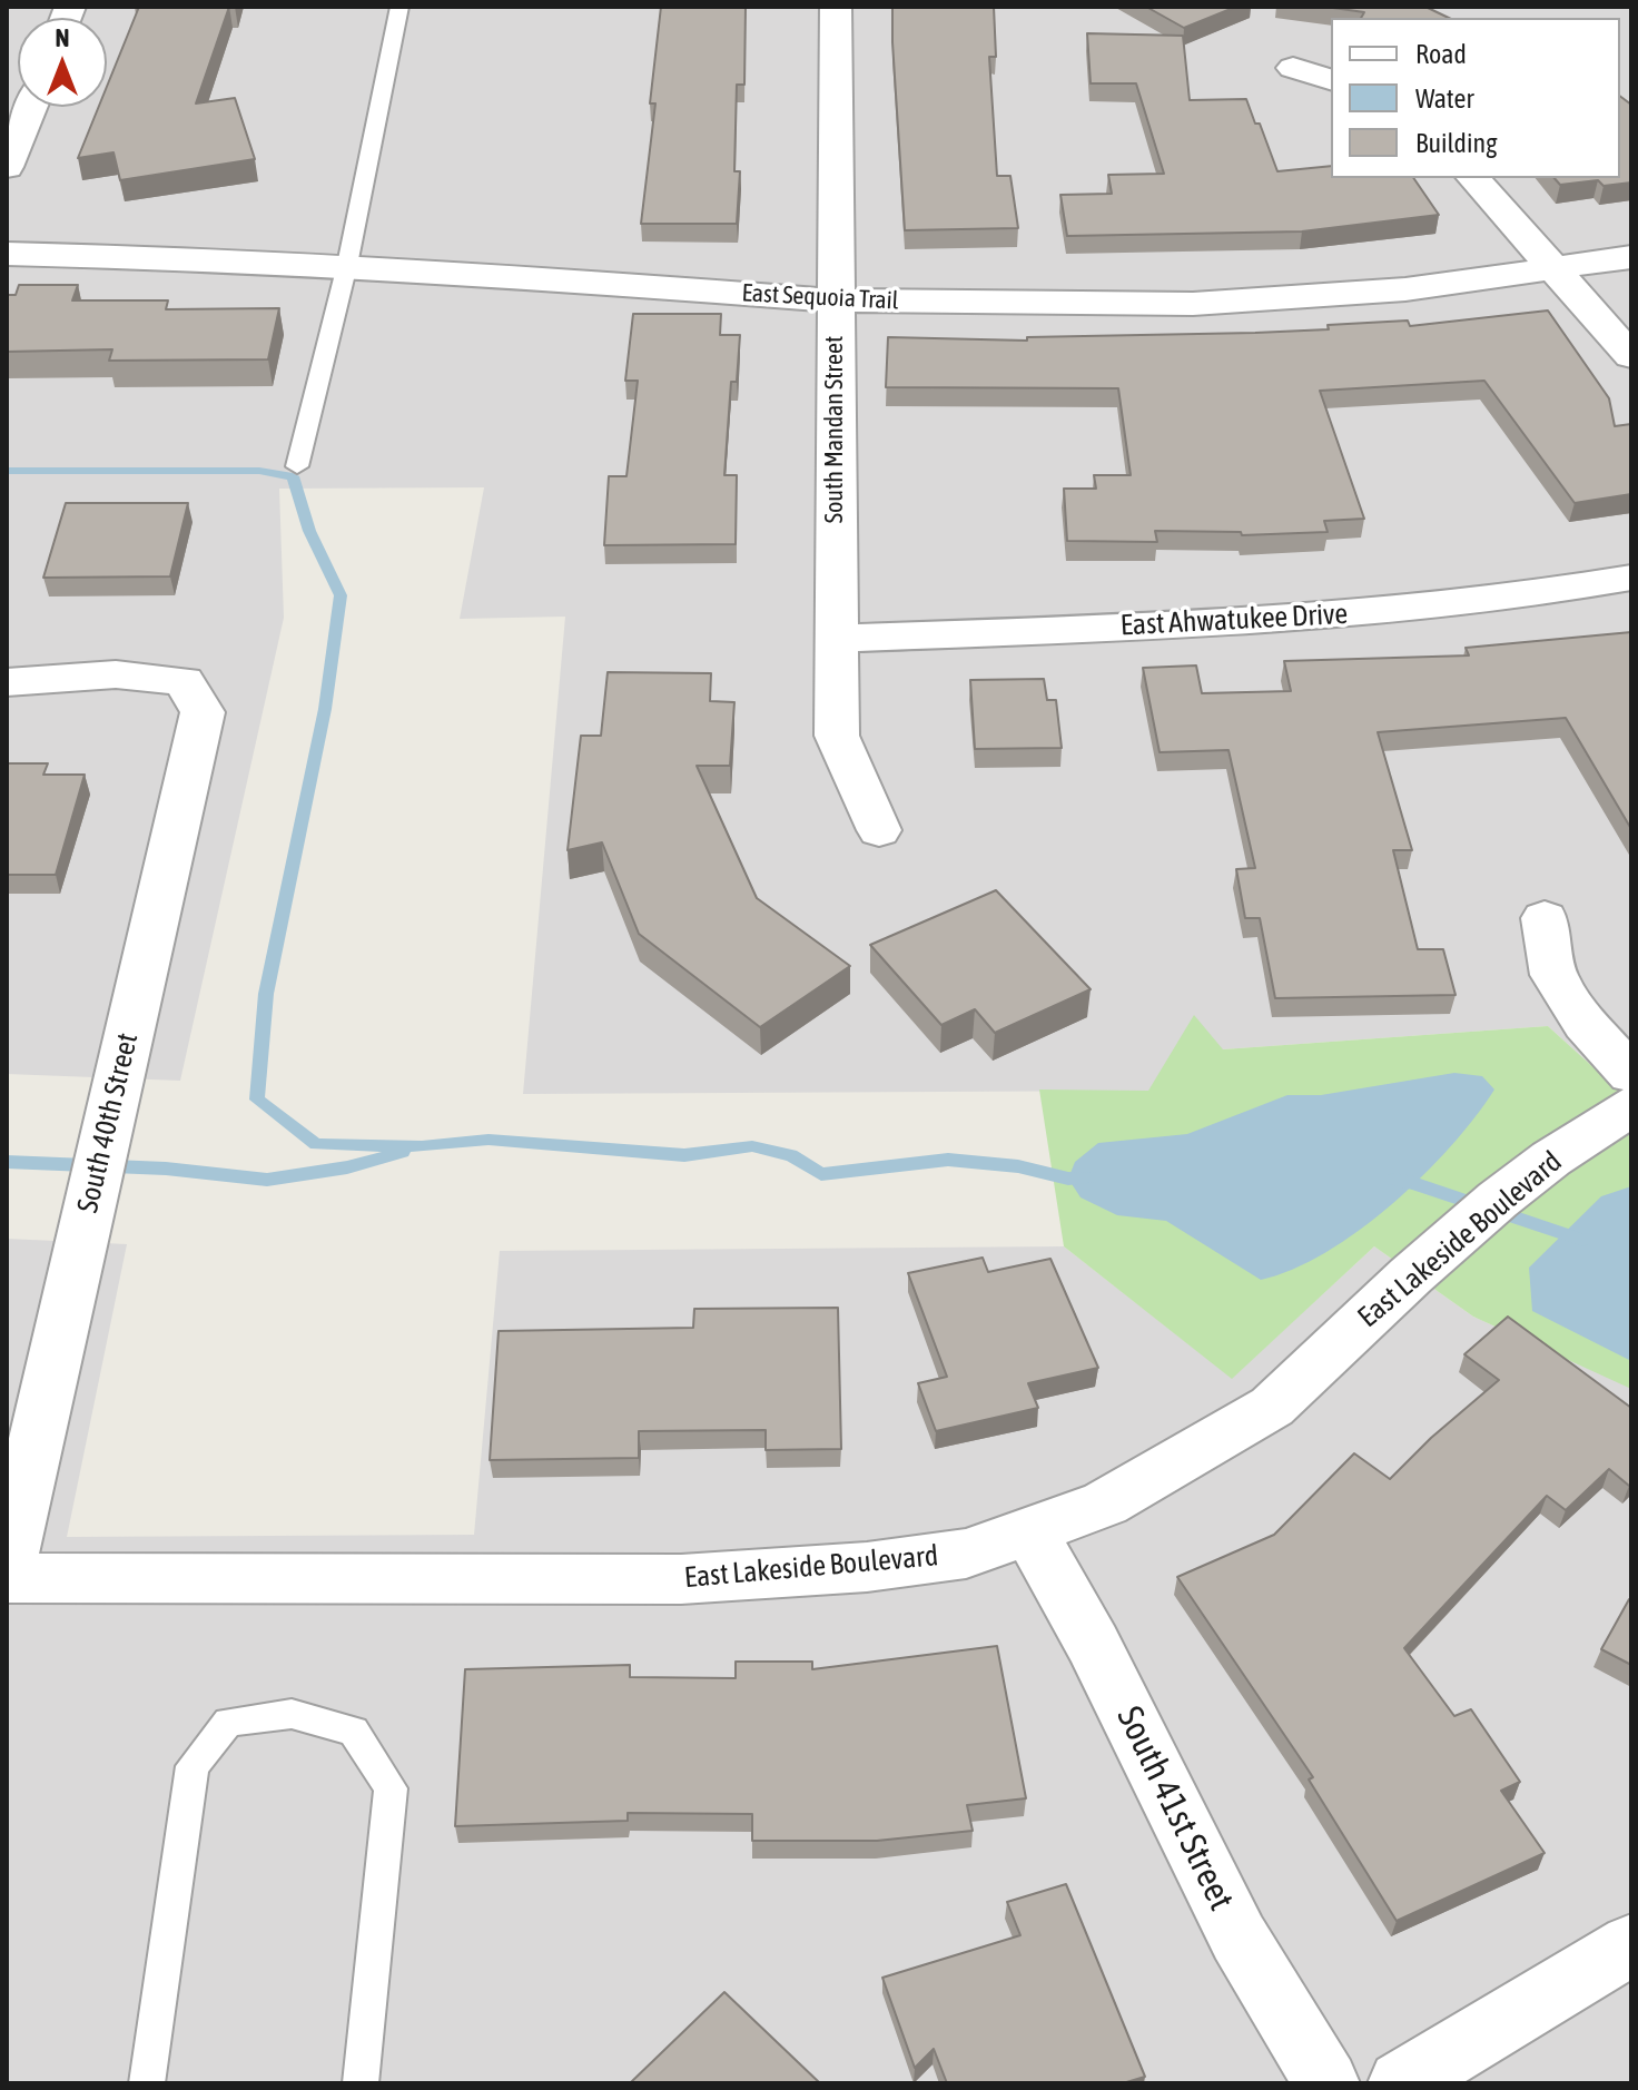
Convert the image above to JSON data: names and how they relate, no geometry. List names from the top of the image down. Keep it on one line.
{"streets":{"street":["East Sequoia Trail","South Mandan Street","East Ahwatukee Drive","South 40th Street","East Lakeside Boulevard","South 41st Street"]},"crossings":[["East Sequoia Trail","South Mandan Street"],["South Mandan Street","East Ahwatukee Drive"],["East Lakeside Boulevard","South 41st Street"]],"legend":["Road","Water","Building"],"north":"top"}
